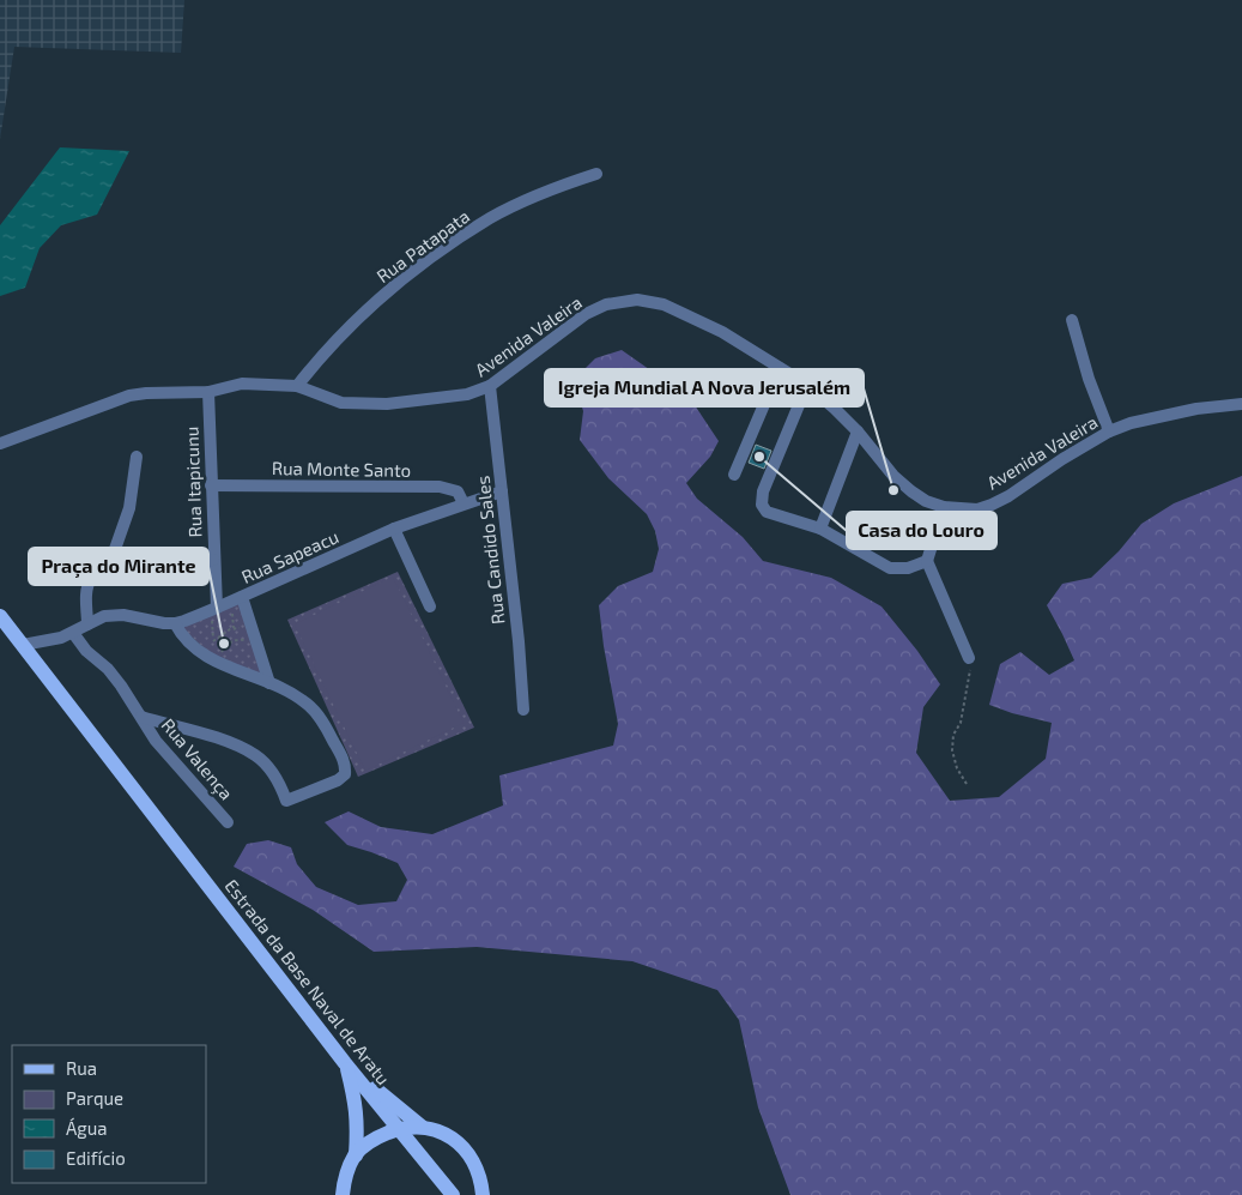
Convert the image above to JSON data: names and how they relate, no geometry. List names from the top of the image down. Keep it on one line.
{"streets":{"main road":["Estrada da Base Naval de Aratu"],"street":["Rua Patapata","Avenida Valeira","Rua Monte Santo","Rua Itapicunu","Rua Candido Sales","Rua Sapeacu","Rua Valença"]},"crossings":[["Rua Patapata","Avenida Valeira"],["Avenida Valeira","Rua Itapicunu"],["Avenida Valeira","Rua Candido Sales"],["Rua Monte Santo","Rua Itapicunu"],["Rua Monte Santo","Rua Sapeacu"],["Rua Itapicunu","Rua Sapeacu"],["Rua Candido Sales","Rua Sapeacu"],["Rua Sapeacu","Rua Valença"],["Rua Sapeacu","Estrada da Base Naval de Aratu"]],"places":["Casa do Louro","Igreja Mundial A Nova Jerusalém","Praça do Mirante"],"legend":["Rua","Parque","Água","Edifício"]}
